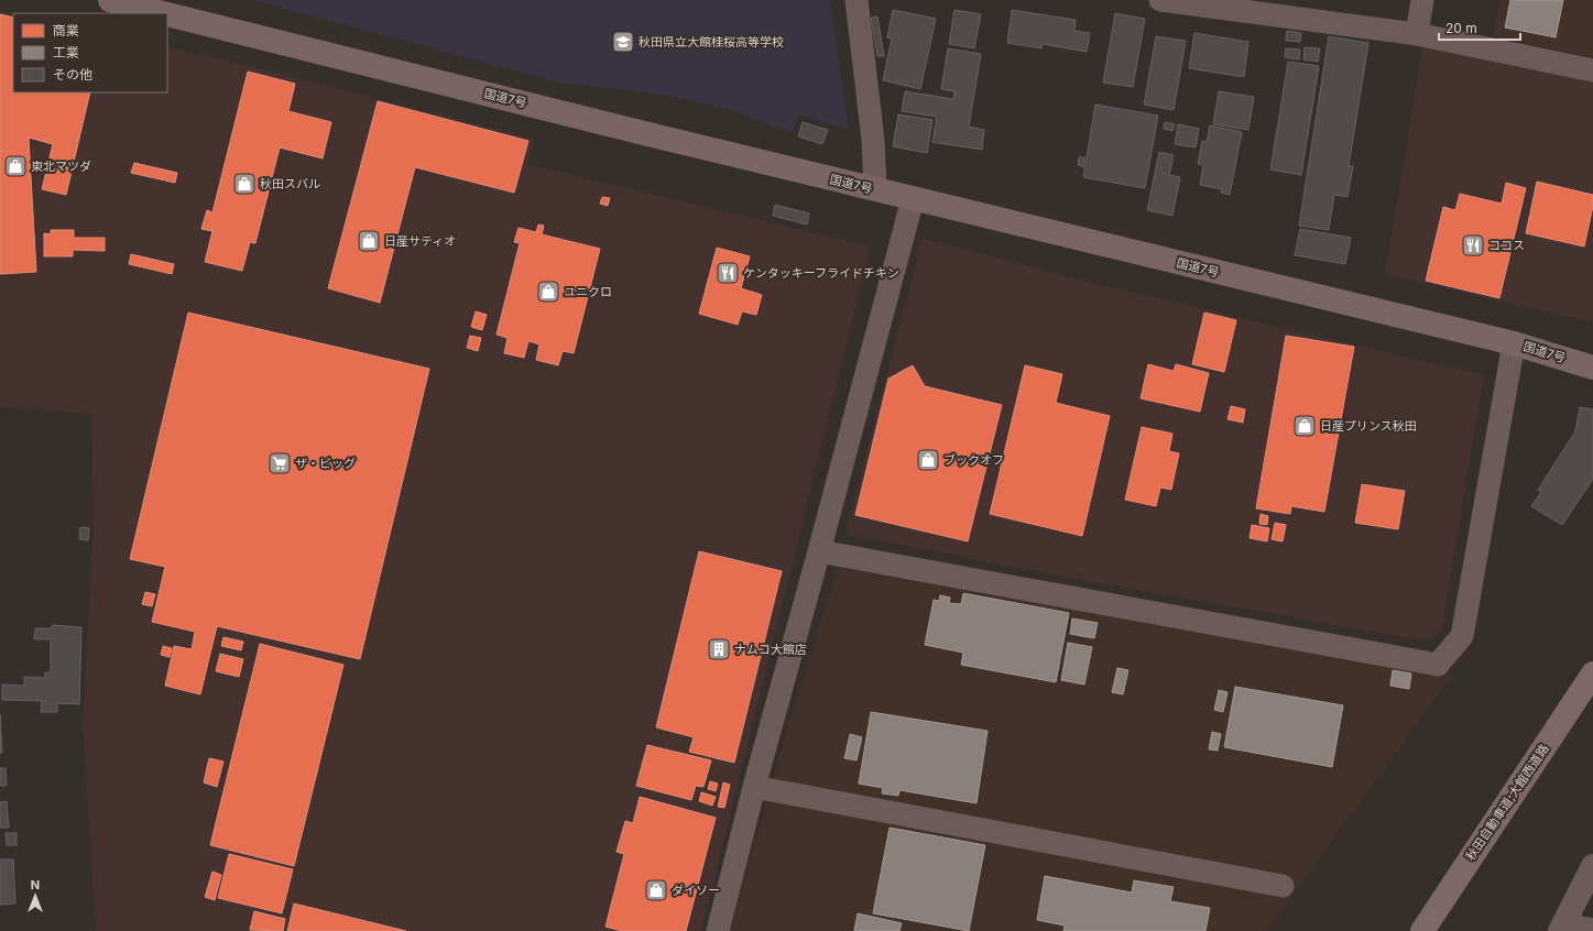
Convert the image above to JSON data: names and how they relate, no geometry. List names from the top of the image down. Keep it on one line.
{"streets":{"highway":["国道7号","秋田自動車道;大館西道路"]},"places":{"school or university":["秋田県立大館桂桜高等学校"],"shop":["東北マツダ","秋田スバル","日産サティオ","ユニクロ","日産プリンス秋田","ブックオフ","ダイソー"],"restaurant":["ココス","ケンタッキーフライドチキン"],"supermarket":["ザ・ビッグ"],"building":["ナムコ大館店"]},"legend":["商業","工業","その他"],"scale_bar":"20 m","north":"top"}
